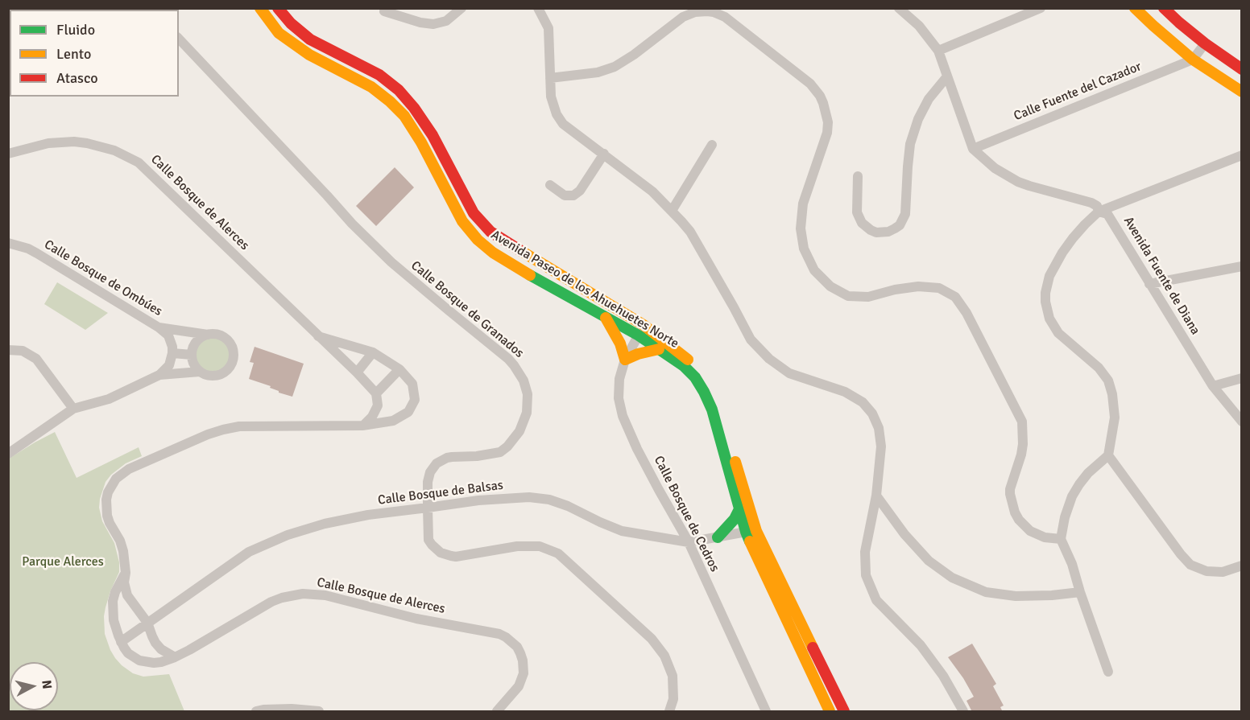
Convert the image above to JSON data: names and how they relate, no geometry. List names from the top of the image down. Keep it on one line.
{"streets":{"street":["Calle Fuente del Cazador","Calle Bosque de Alerces","Avenida Fuente de Diana","Calle Bosque de Ombúes","Avenida Paseo de los Ahuehuetes Norte","Calle Bosque de Granados","Calle Bosque de Balsas","Calle Bosque de Cedros"]},"crossings":[["Calle Fuente del Cazador","Avenida Fuente de Diana"],["Calle Bosque de Alerces","Calle Bosque de Balsas"],["Avenida Paseo de los Ahuehuetes Norte","Calle Bosque de Balsas"],["Avenida Paseo de los Ahuehuetes Norte","Calle Bosque de Cedros"],["Calle Bosque de Granados","Calle Bosque de Balsas"],["Calle Bosque de Balsas","Calle Bosque de Cedros"]],"parks":["Parque Alerces"],"legend":["Fluido","Lento","Atasco"],"north":"right"}
